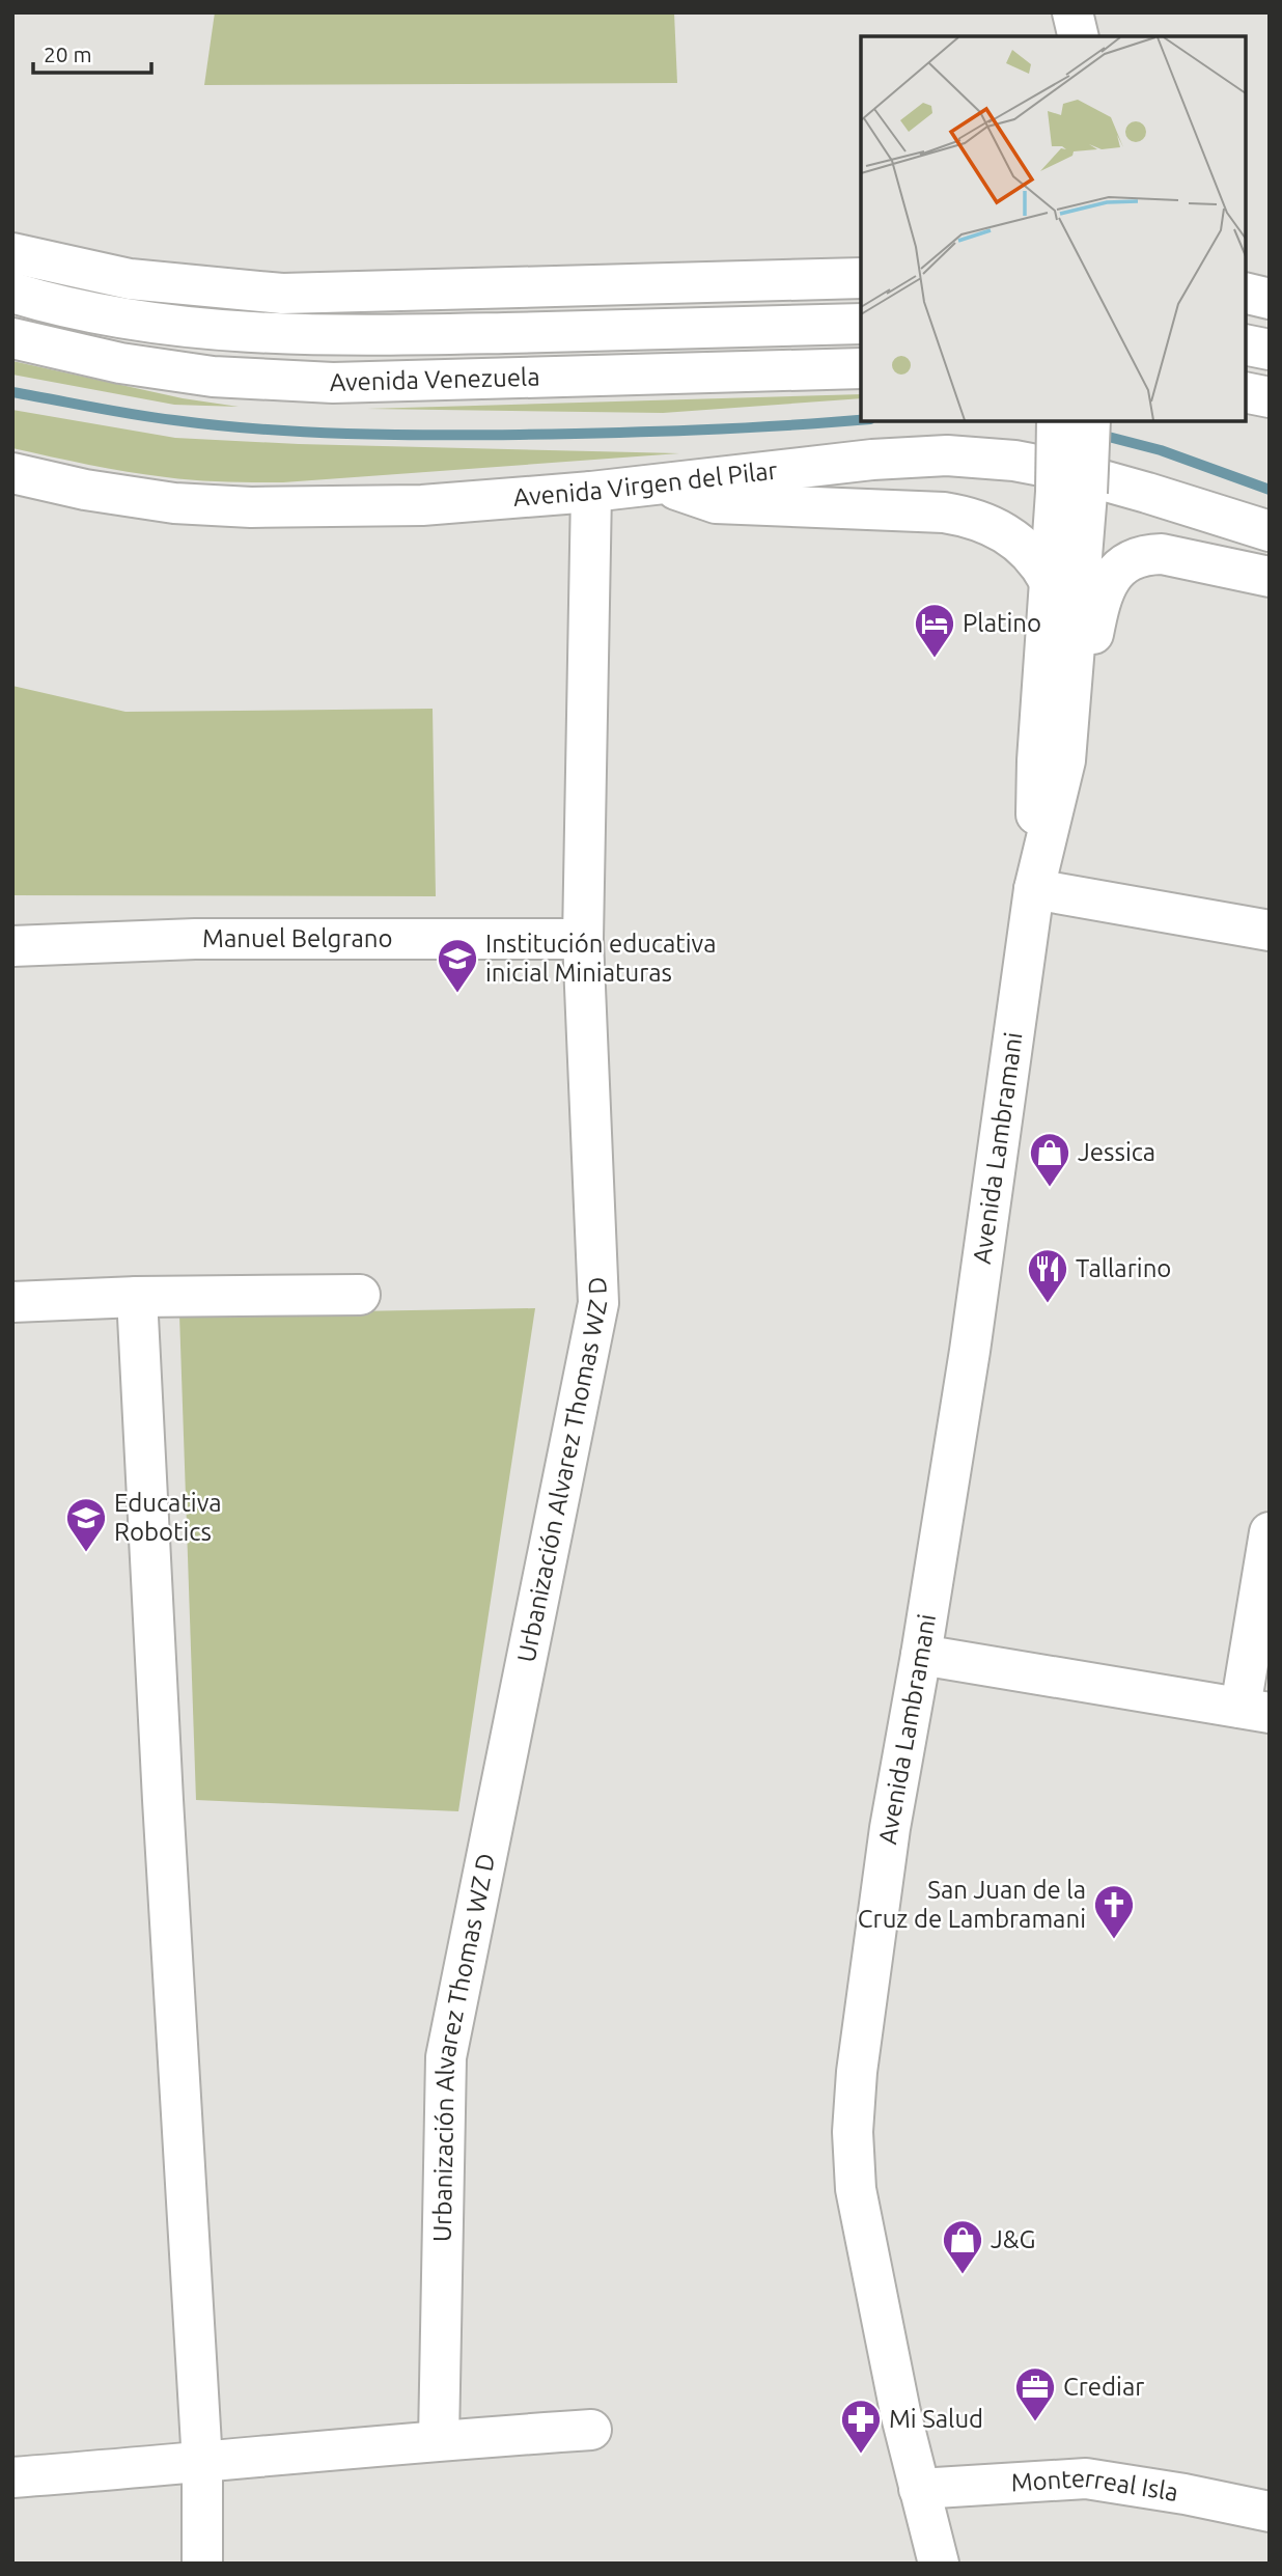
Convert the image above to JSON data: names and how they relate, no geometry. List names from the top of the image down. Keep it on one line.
{"streets":{"main road":["Avenida Venezuela","Avenida Virgen del Pilar","Manuel Belgrano","Avenida Lambramani","Urbanización Alvarez Thomas WZ D","Monterreal Isla"]},"crossings":[["Avenida Virgen del Pilar","Urbanización Alvarez Thomas WZ D"],["Manuel Belgrano","Urbanización Alvarez Thomas WZ D"],["Avenida Lambramani","Monterreal Isla"]],"places":{"hotel":["Platino"],"school or university":["Institución educativa inicial Miniaturas","Educativa Robotics"],"shop":["Jessica","J&G"],"restaurant":["Tallarino"],"church":["San Juan de la Cruz de Lambramani"],"office":["Crediar"],"pharmacy":["Mi Salud"]},"scale_bar":"20 m"}
